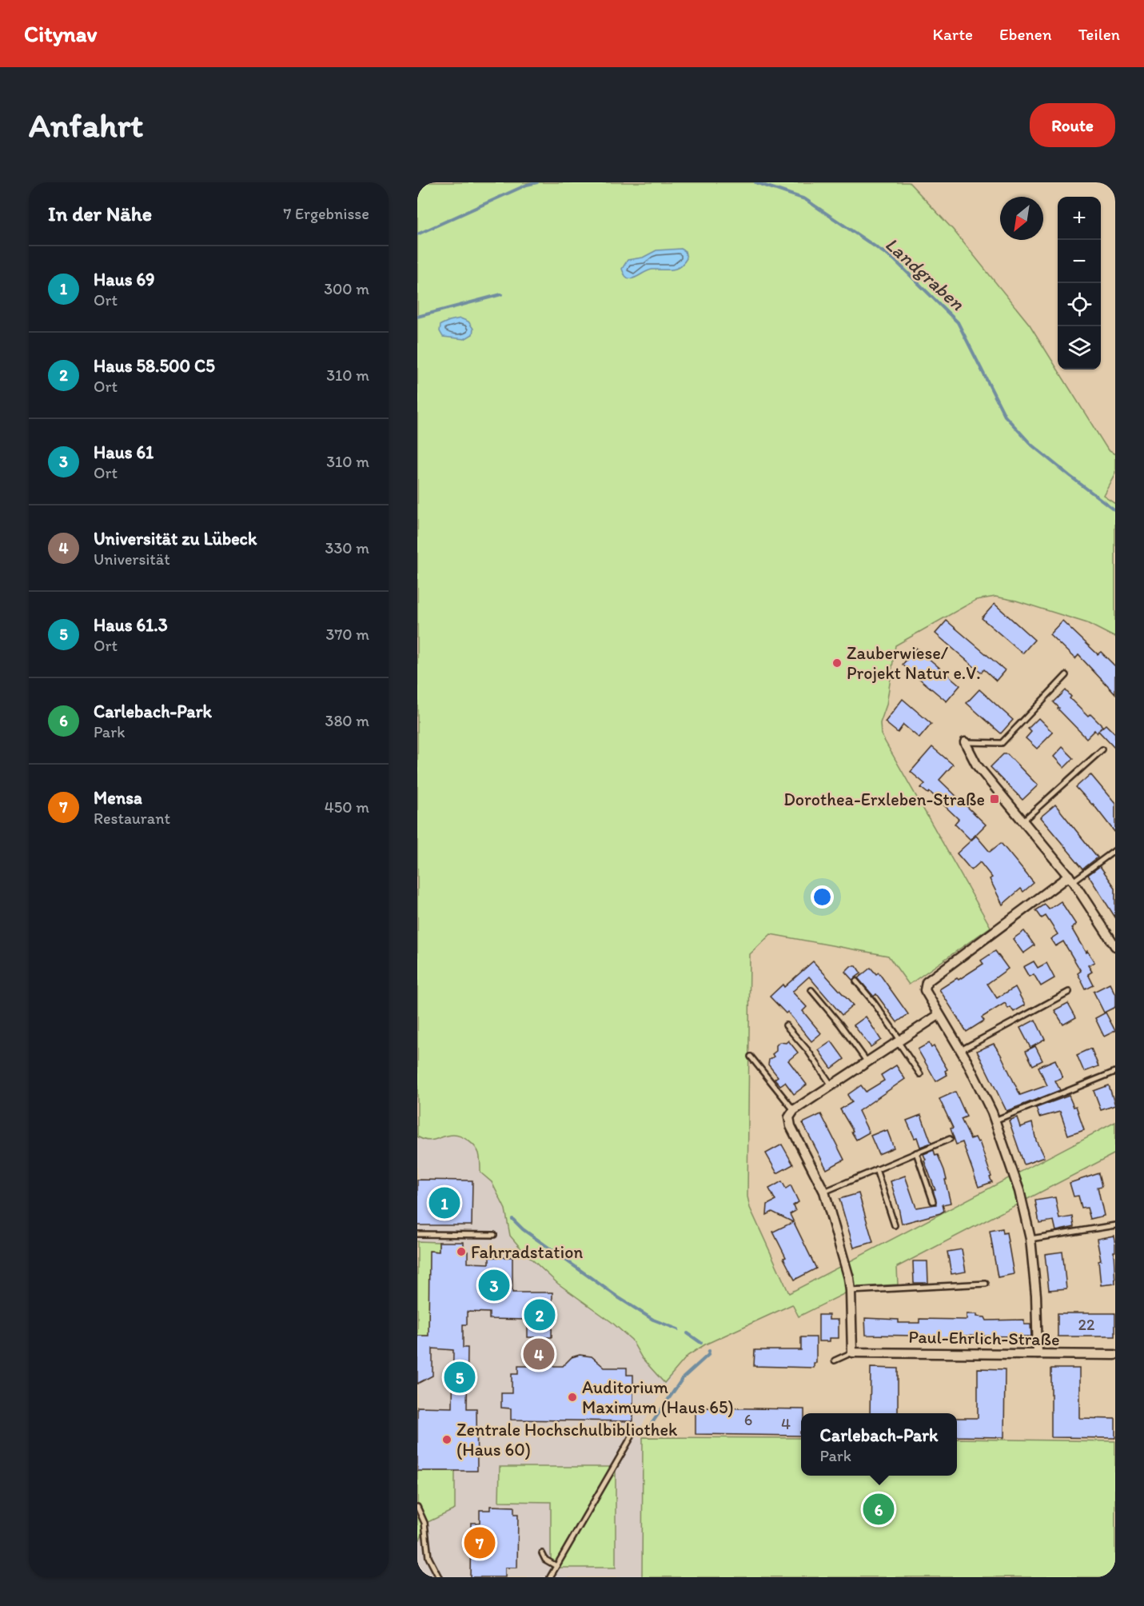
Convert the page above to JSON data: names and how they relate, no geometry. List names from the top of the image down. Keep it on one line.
{"streets":{"street":["Paul-Ehrlich-Straße"]},"water":["Landgraben"],"places":{"other":["Zauberwiese/ Projekt Natur e.V.","Fahrradstation","Auditorium Maximum (Haus 65)","Zentrale Hochschulbibliothek (Haus 60)"],"transit":["Dorothea-Erxleben-Straße"]},"house_numbers":["22","6","4"],"north":"bottom left","page":{"header":"Citynav","nav":["Karte","Ebenen","Teilen"],"buttons":"Route","title":"Anfahrt","heading":["In der Nähe","7 Ergebnisse"],"map_buttons":["+","−"],"list":[{"mark":"1","name":"Haus 69","note":"Ort","value":"300 m"},{"mark":"2","name":"Haus 58.500 C5","note":"Ort","value":"310 m"},{"mark":"3","name":"Haus 61","note":"Ort","value":"310 m"},{"mark":"4","name":"Universität zu Lübeck","note":"Universität","value":"330 m"},{"mark":"5","name":"Haus 61.3","note":"Ort","value":"370 m"},{"mark":"6","name":"Carlebach-Park","note":"Park","value":"380 m"},{"mark":"7","name":"Mensa","note":"Restaurant","value":"450 m"}],"pins":["1","3","2","4","5","6","7"],"popup":["Carlebach-Park","Park"]}}
